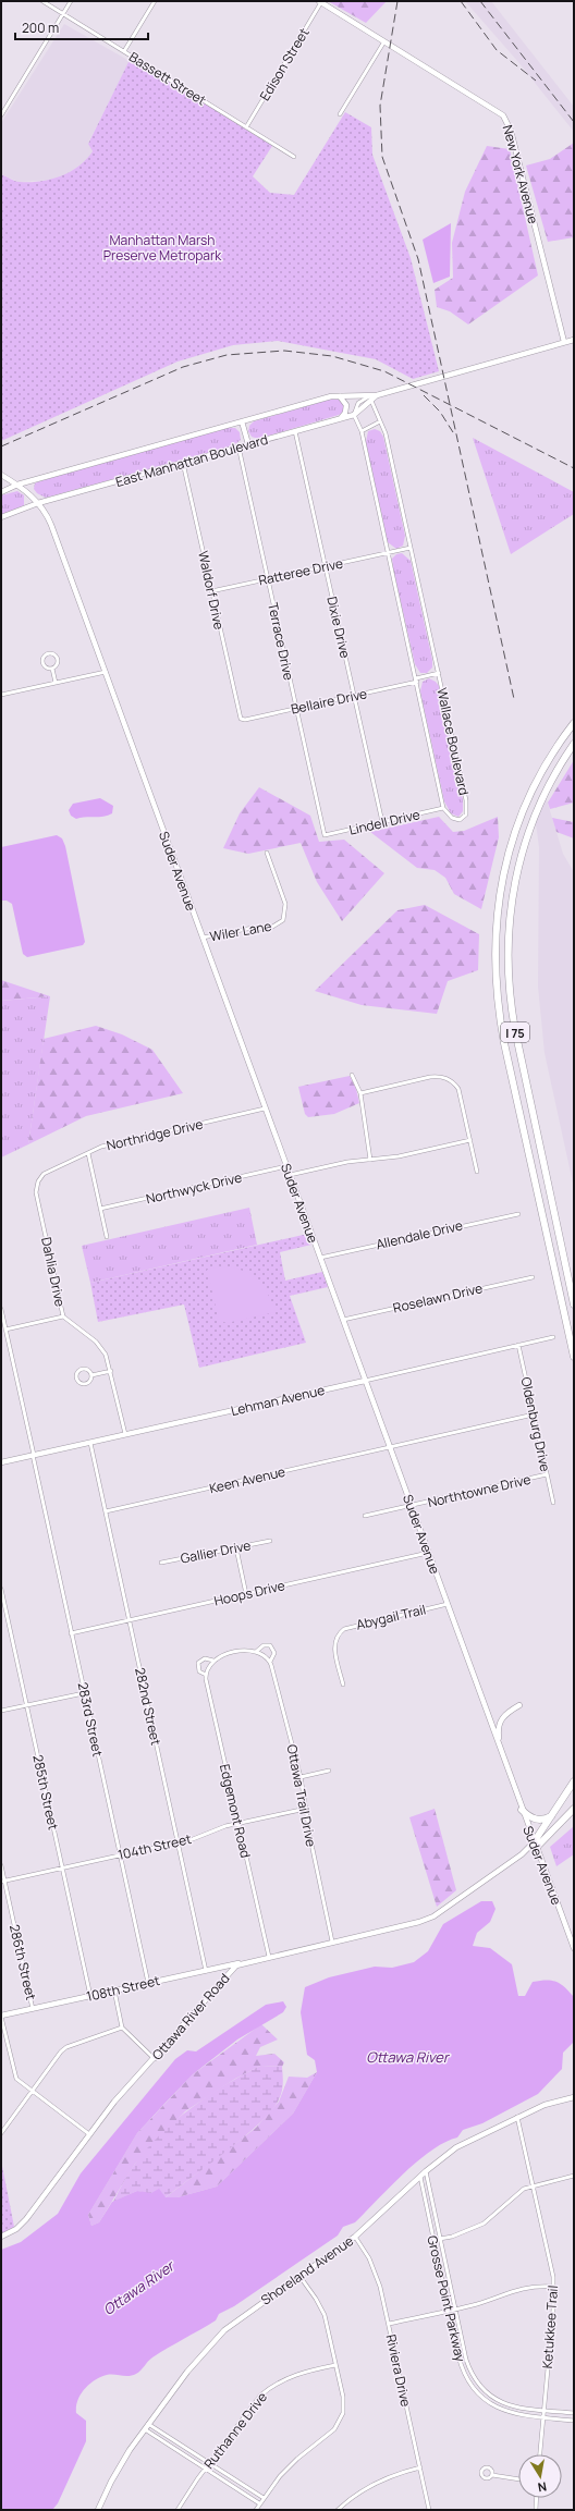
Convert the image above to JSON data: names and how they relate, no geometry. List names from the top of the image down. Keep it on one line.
{"streets":{"highway":["I 75"],"street":["Edison Street","Bassett Street","New York Avenue","East Manhattan Boulevard","Ratteree Drive","Waldorf Drive","Dixie Drive","Terrace Drive","Bellaire Drive","Wallace Boulevard","Lindell Drive","Suder Avenue","Wiler Lane","Northridge Drive","Northwyck Drive","Allendale Drive","Dahlia Drive","Roselawn Drive","Lehman Avenue","Oldenburg Drive","Keen Avenue","Northtowne Drive","Gallier Drive","Hoops Drive","Abygail Trail","282nd Street","283rd Street","285th Street","Ottawa Trail Drive","Edgemont Road","104th Street","286th Street","108th Street","Ottawa River Road","Shoreland Avenue","Grosse Point Parkway","Ketukkee Trail","Riviera Drive","Ruthanne Drive"]},"crossings":[["Edison Street","Bassett Street"],["Edison Street","New York Avenue"],["New York Avenue","East Manhattan Boulevard"],["East Manhattan Boulevard","Waldorf Drive"],["East Manhattan Boulevard","Dixie Drive"],["East Manhattan Boulevard","Terrace Drive"],["East Manhattan Boulevard","Wallace Boulevard"],["East Manhattan Boulevard","Suder Avenue"],["Ratteree Drive","Waldorf Drive"],["Ratteree Drive","Dixie Drive"],["Ratteree Drive","Terrace Drive"],["Ratteree Drive","Wallace Boulevard"],["Waldorf Drive","Bellaire Drive"],["Dixie Drive","Bellaire Drive"],["Dixie Drive","Lindell Drive"],["Terrace Drive","Bellaire Drive"],["Terrace Drive","Lindell Drive"],["Bellaire Drive","Wallace Boulevard"],["Wallace Boulevard","Lindell Drive"],["Suder Avenue","Wiler Lane"],["Suder Avenue","Northridge Drive"],["Suder Avenue","Northwyck Drive"],["Suder Avenue","Allendale Drive"],["Suder Avenue","Roselawn Drive"],["Suder Avenue","Lehman Avenue"],["Suder Avenue","Keen Avenue"],["Suder Avenue","Northtowne Drive"],["Suder Avenue","Hoops Drive"],["Suder Avenue","Abygail Trail"],["Suder Avenue","Ottawa River Road"],["Northridge Drive","Dahlia Drive"],["Dahlia Drive","Lehman Avenue"],["Lehman Avenue","Oldenburg Drive"],["Lehman Avenue","282nd Street"],["Lehman Avenue","283rd Street"],["Oldenburg Drive","Keen Avenue"],["Oldenburg Drive","Northtowne Drive"],["Keen Avenue","282nd Street"],["Hoops Drive","282nd Street"],["Hoops Drive","283rd Street"],["282nd Street","104th Street"],["282nd Street","108th Street"],["283rd Street","104th Street"],["283rd Street","108th Street"],["285th Street","104th Street"],["285th Street","108th Street"],["Ottawa Trail Drive","104th Street"],["Ottawa Trail Drive","Ottawa River Road"],["Edgemont Road","104th Street"],["Edgemont Road","Ottawa River Road"],["104th Street","286th Street"],["286th Street","108th Street"],["108th Street","Ottawa River Road"],["Shoreland Avenue","Grosse Point Parkway"],["Shoreland Avenue","Ketukkee Trail"],["Shoreland Avenue","Riviera Drive"],["Grosse Point Parkway","Ketukkee Trail"]],"water":["Ottawa River"],"parks":["Manhattan Marsh Preserve Metropark"],"scale_bar":"200 m","north":"bottom"}
